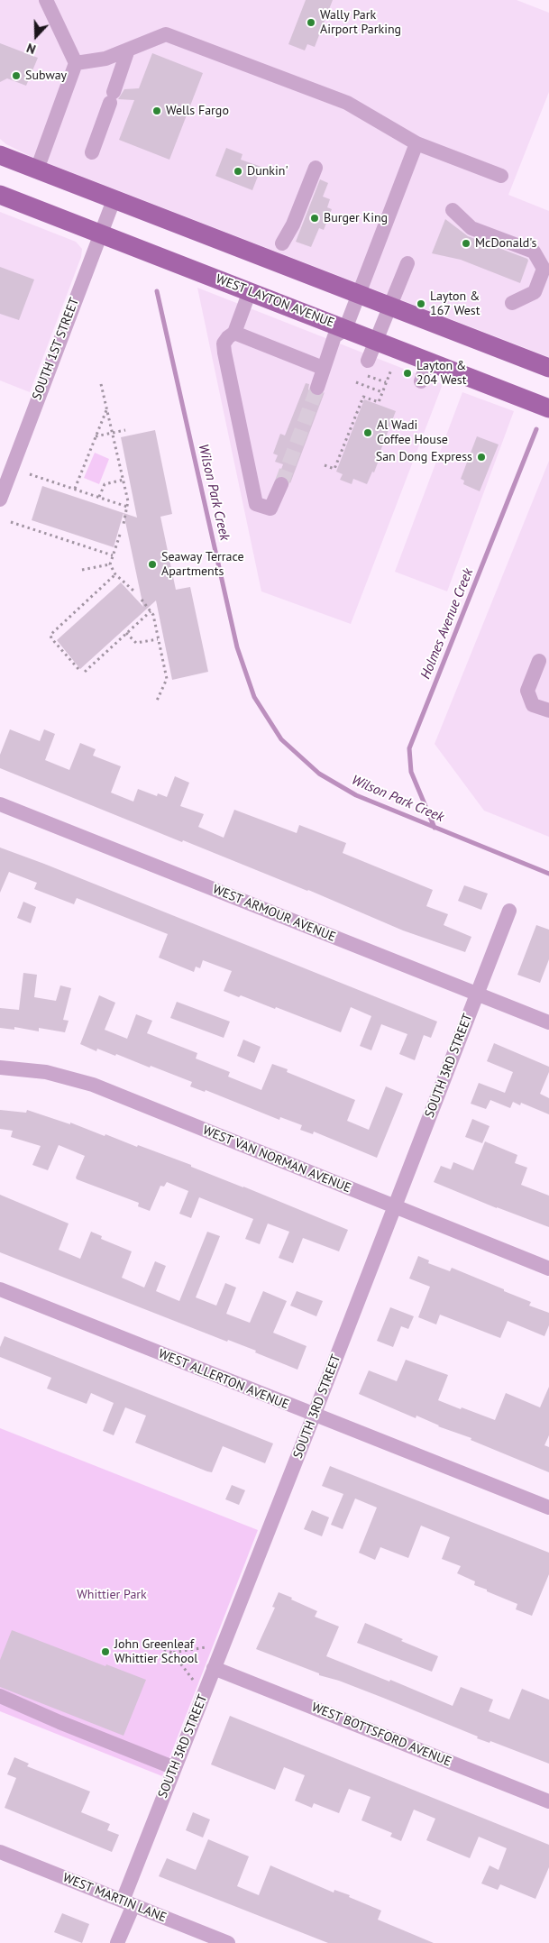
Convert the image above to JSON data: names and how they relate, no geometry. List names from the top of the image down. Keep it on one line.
{"streets":{"main road":["WEST LAYTON AVENUE"],"street":["SOUTH 1ST STREET","WEST ARMOUR AVENUE","SOUTH 3RD STREET","WEST VAN NORMAN AVENUE","WEST ALLERTON AVENUE","WEST BOTTSFORD AVENUE","WEST MARTIN LANE"]},"crossings":[["WEST LAYTON AVENUE","SOUTH 1ST STREET"],["WEST ARMOUR AVENUE","SOUTH 3RD STREET"],["SOUTH 3RD STREET","WEST VAN NORMAN AVENUE"],["SOUTH 3RD STREET","WEST ALLERTON AVENUE"],["SOUTH 3RD STREET","WEST BOTTSFORD AVENUE"],["SOUTH 3RD STREET","WEST MARTIN LANE"]],"water":["Wilson Park Creek","Holmes Avenue Creek"],"parks":["Whittier Park"],"places":["Wally Park Airport Parking","Subway","Wells Fargo","Dunkin'","Burger King","McDonald's","Layton & 167 West","Layton & 204 West","Al Wadi Coffee House","San Dong Express","Seaway Terrace Apartments","John Greenleaf Whittier School"],"north":"bottom"}
